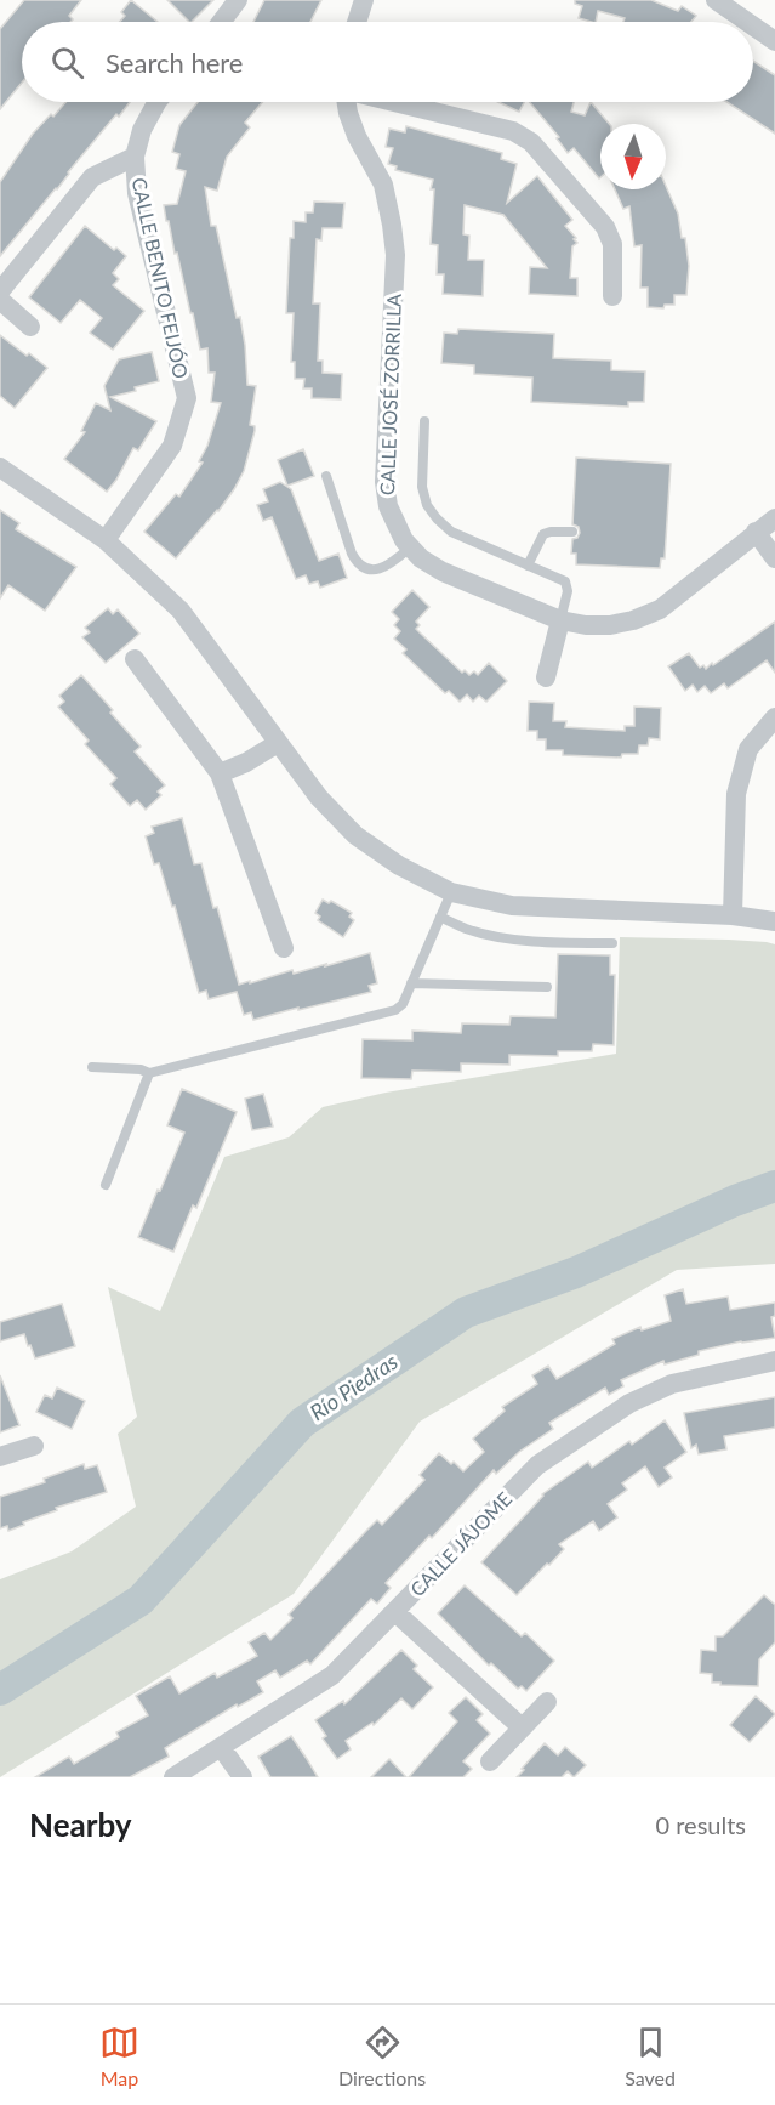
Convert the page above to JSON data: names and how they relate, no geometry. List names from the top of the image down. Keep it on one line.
{"streets":{"street":["CALLE BENITO FEIJÓO","CALLE JOSÉ ZORRILLA","CALLE JÁJOME"]},"water":["Río Piedras"],"north":"bottom","page":{"search":"Search here","heading":["Nearby","0 results"],"nav":["Map","Directions","Saved"]}}
